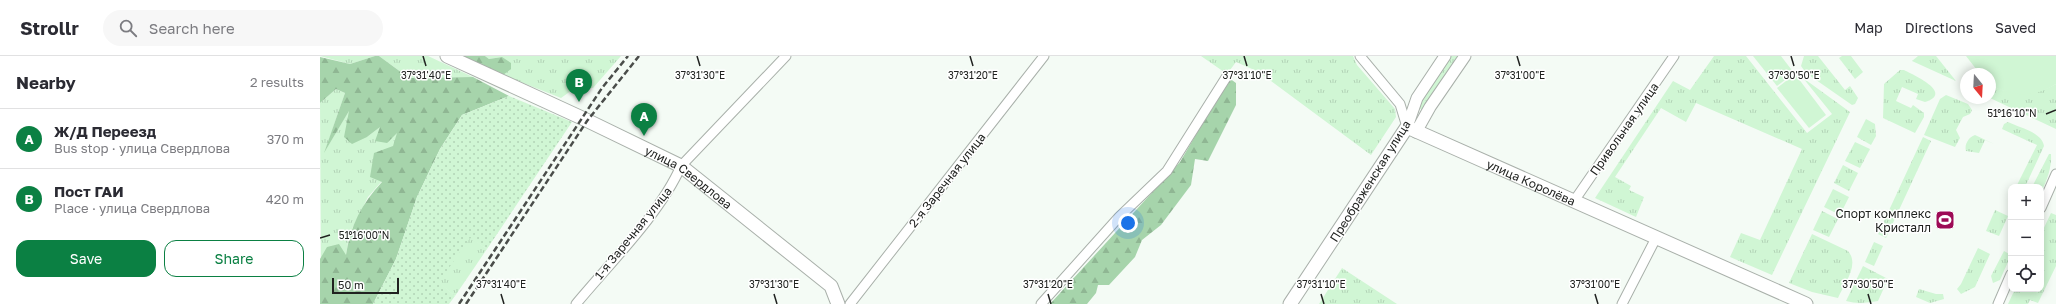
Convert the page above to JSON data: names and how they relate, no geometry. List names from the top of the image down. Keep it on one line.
{"streets":{"main road":["улица Свердлова","Преображенская улица","улица Королёва"],"street":["Привольная улица","2-я Заречная улица","1-я Заречная улица"]},"crossings":[["Привольная улица","улица Королёва"],["улица Свердлова","1-я Заречная улица"],["Преображенская улица","улица Королёва"]],"places":{"sports":["Спорт комплекс Кристалл"]},"scale_bar":"50 m","north":"bottom","page":{"header":"Strollr","search":"Search here","nav":["Map","Directions","Saved"],"heading":["Nearby","2 results"],"pins":["B","A"],"list":[{"mark":"A","name":"Ж/Д Переезд","note":"Bus stop · улица Свердлова","value":"370 m"},{"mark":"B","name":"Пост ГАИ","note":"Place · улица Свердлова","value":"420 m"}],"map_buttons":["+","−"],"buttons":["Save","Share"],"scale":"50 m"},"coordinates":["37°31'40\"E","37°31'30\"E","37°31'20\"E","37°31'10\"E","37°31'00\"E","37°30'50\"E","51°16'10\"N","51°16'00\"N"]}
